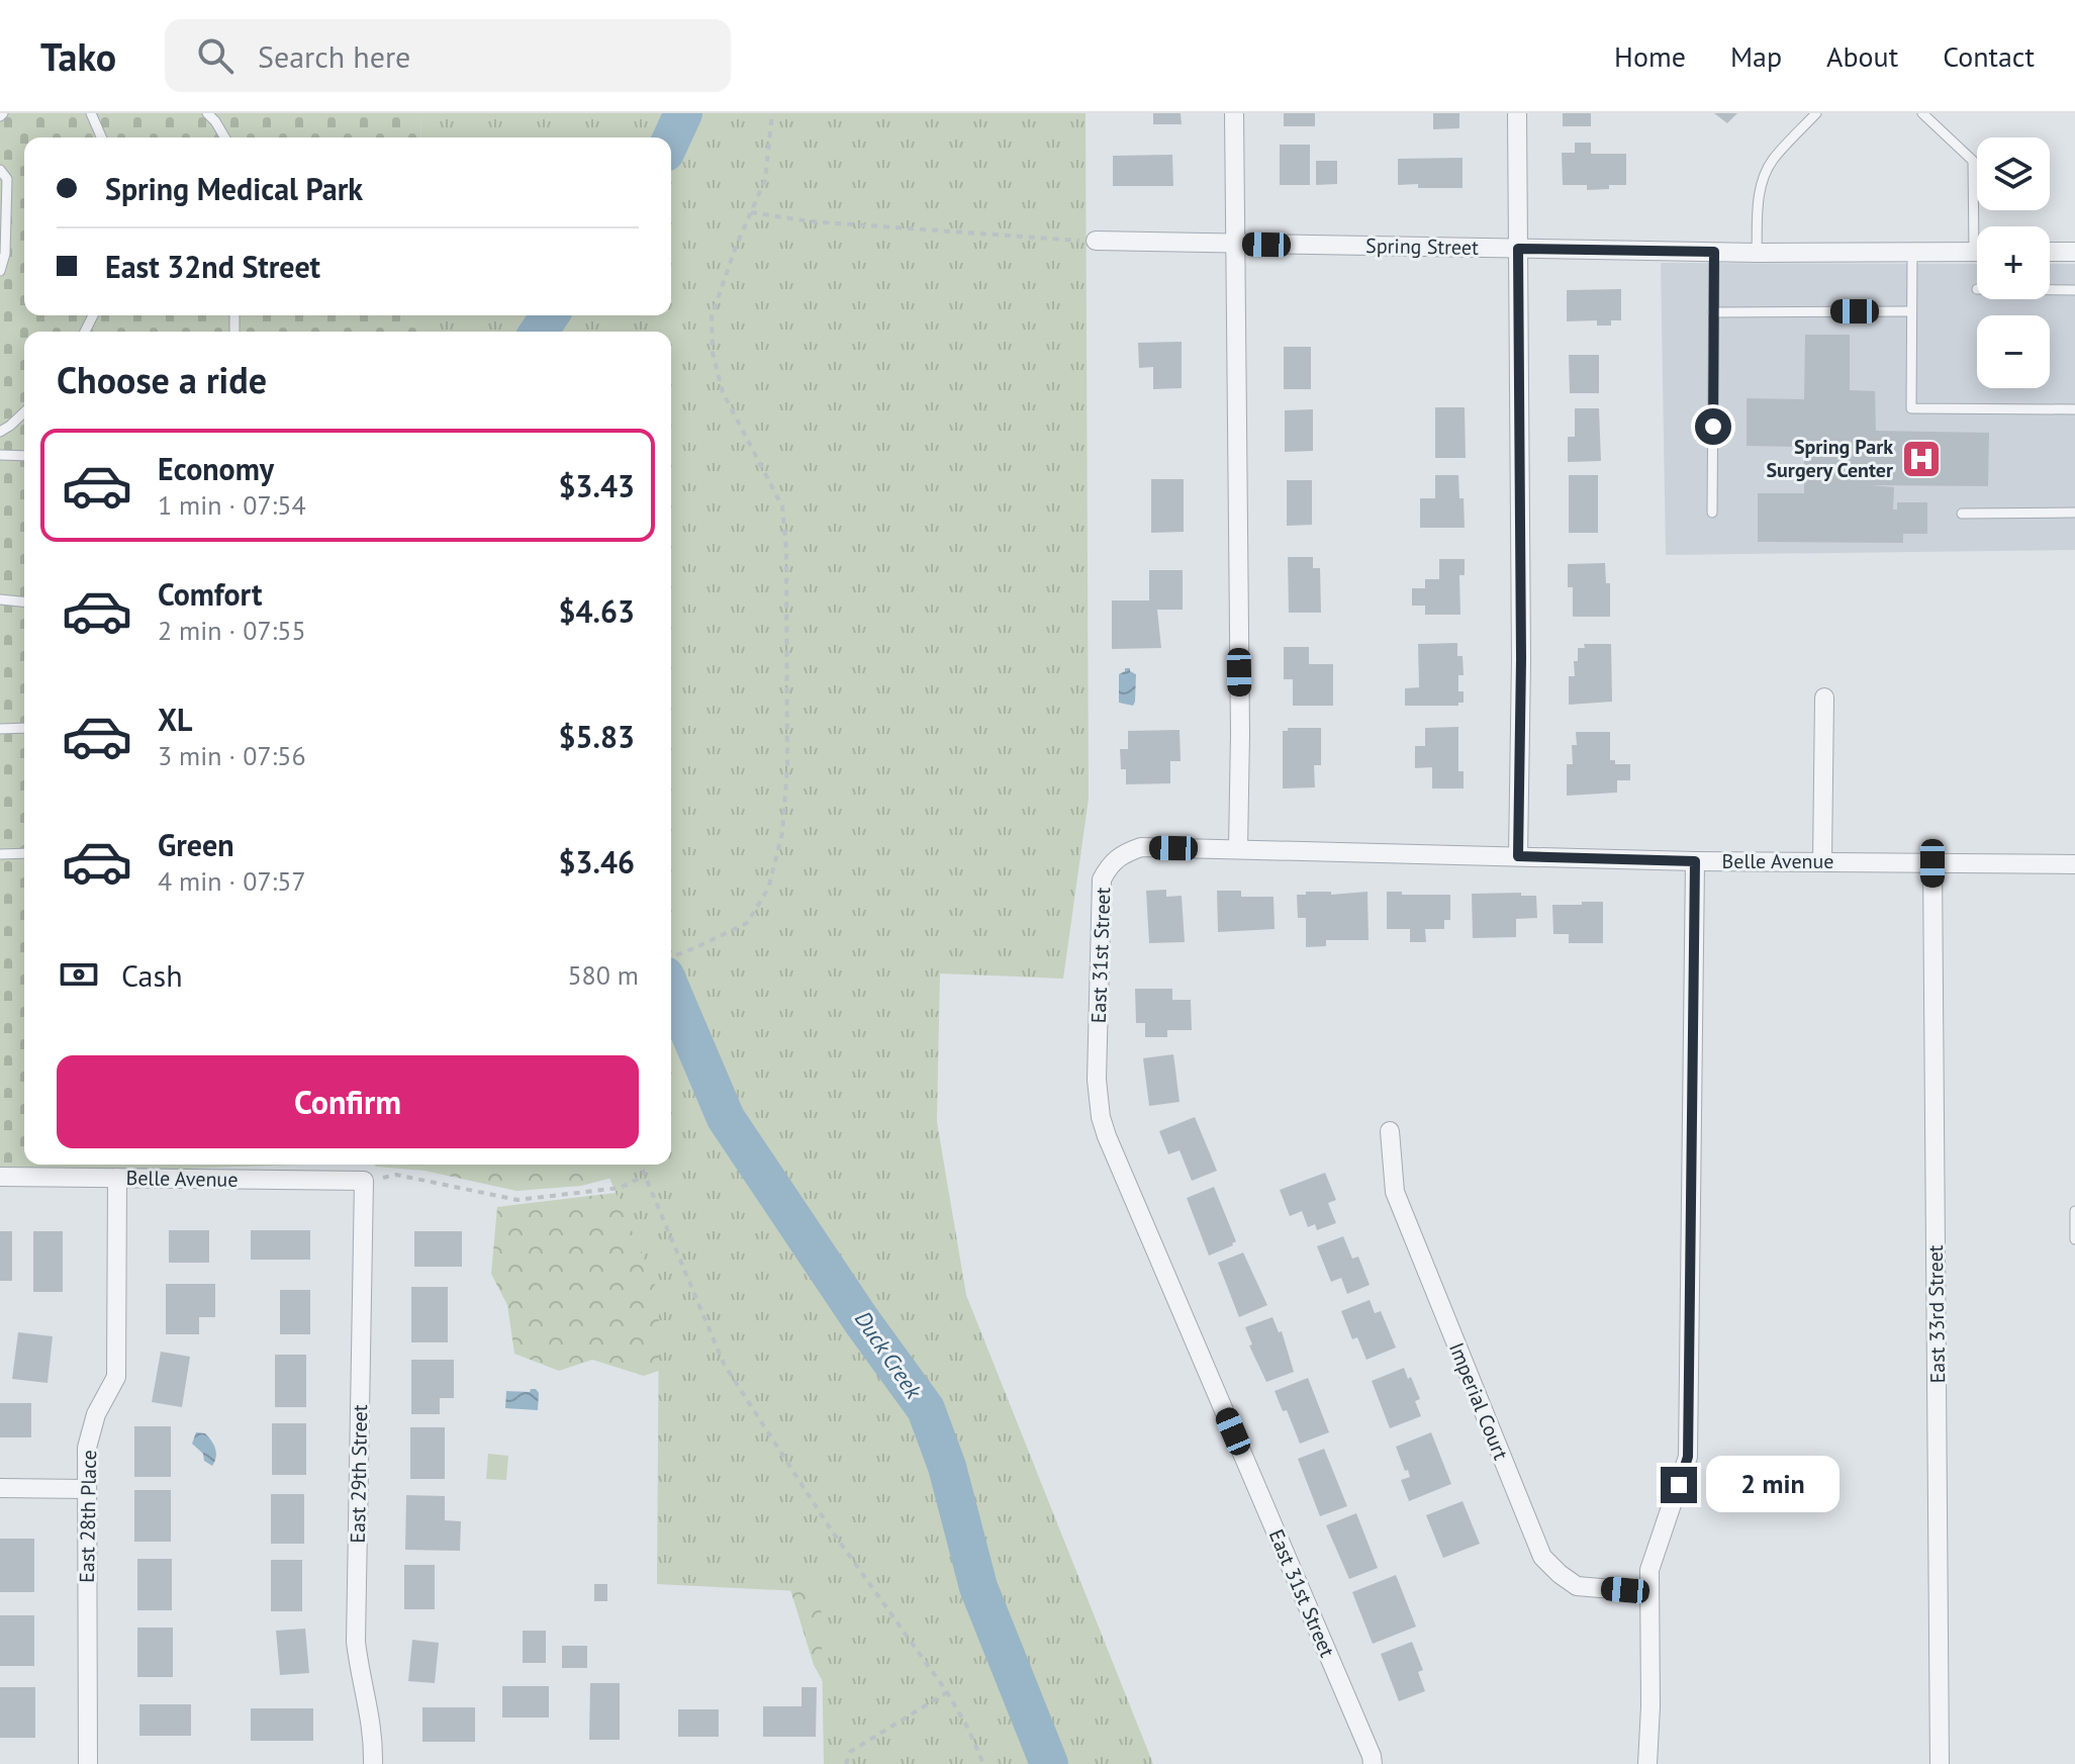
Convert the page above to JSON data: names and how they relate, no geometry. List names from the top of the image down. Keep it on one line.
{"streets":{"street":["Spring Street","Belle Avenue","East 31st Street","East 33rd Street","Imperial Court","East 29th Street","East 28th Place"]},"crossings":[["Belle Avenue","East 31st Street"],["Belle Avenue","East 33rd Street"],["Belle Avenue","East 29th Street"],["Belle Avenue","East 28th Place"]],"water":["Duck Creek"],"places":{"hospital":["Spring Park Surgery Center"]},"page":{"header":"Tako","search":"Search here","nav":["Home","Map","About","Contact"],"map_buttons":["+","−"],"banner":["Spring Medical Park","East 32nd Street"],"heading":"Choose a ride","list":[{"name":"Economy","note":"1 min · 07:54","value":"$3.43"},{"name":"Comfort","note":"2 min · 07:55","value":"$4.63"},{"name":"XL","note":"3 min · 07:56","value":"$5.83"},{"name":"Green","note":"4 min · 07:57","value":"$3.46"}],"pay":["Cash","580 m"],"buttons":"Confirm","bubble":"2 min"}}
